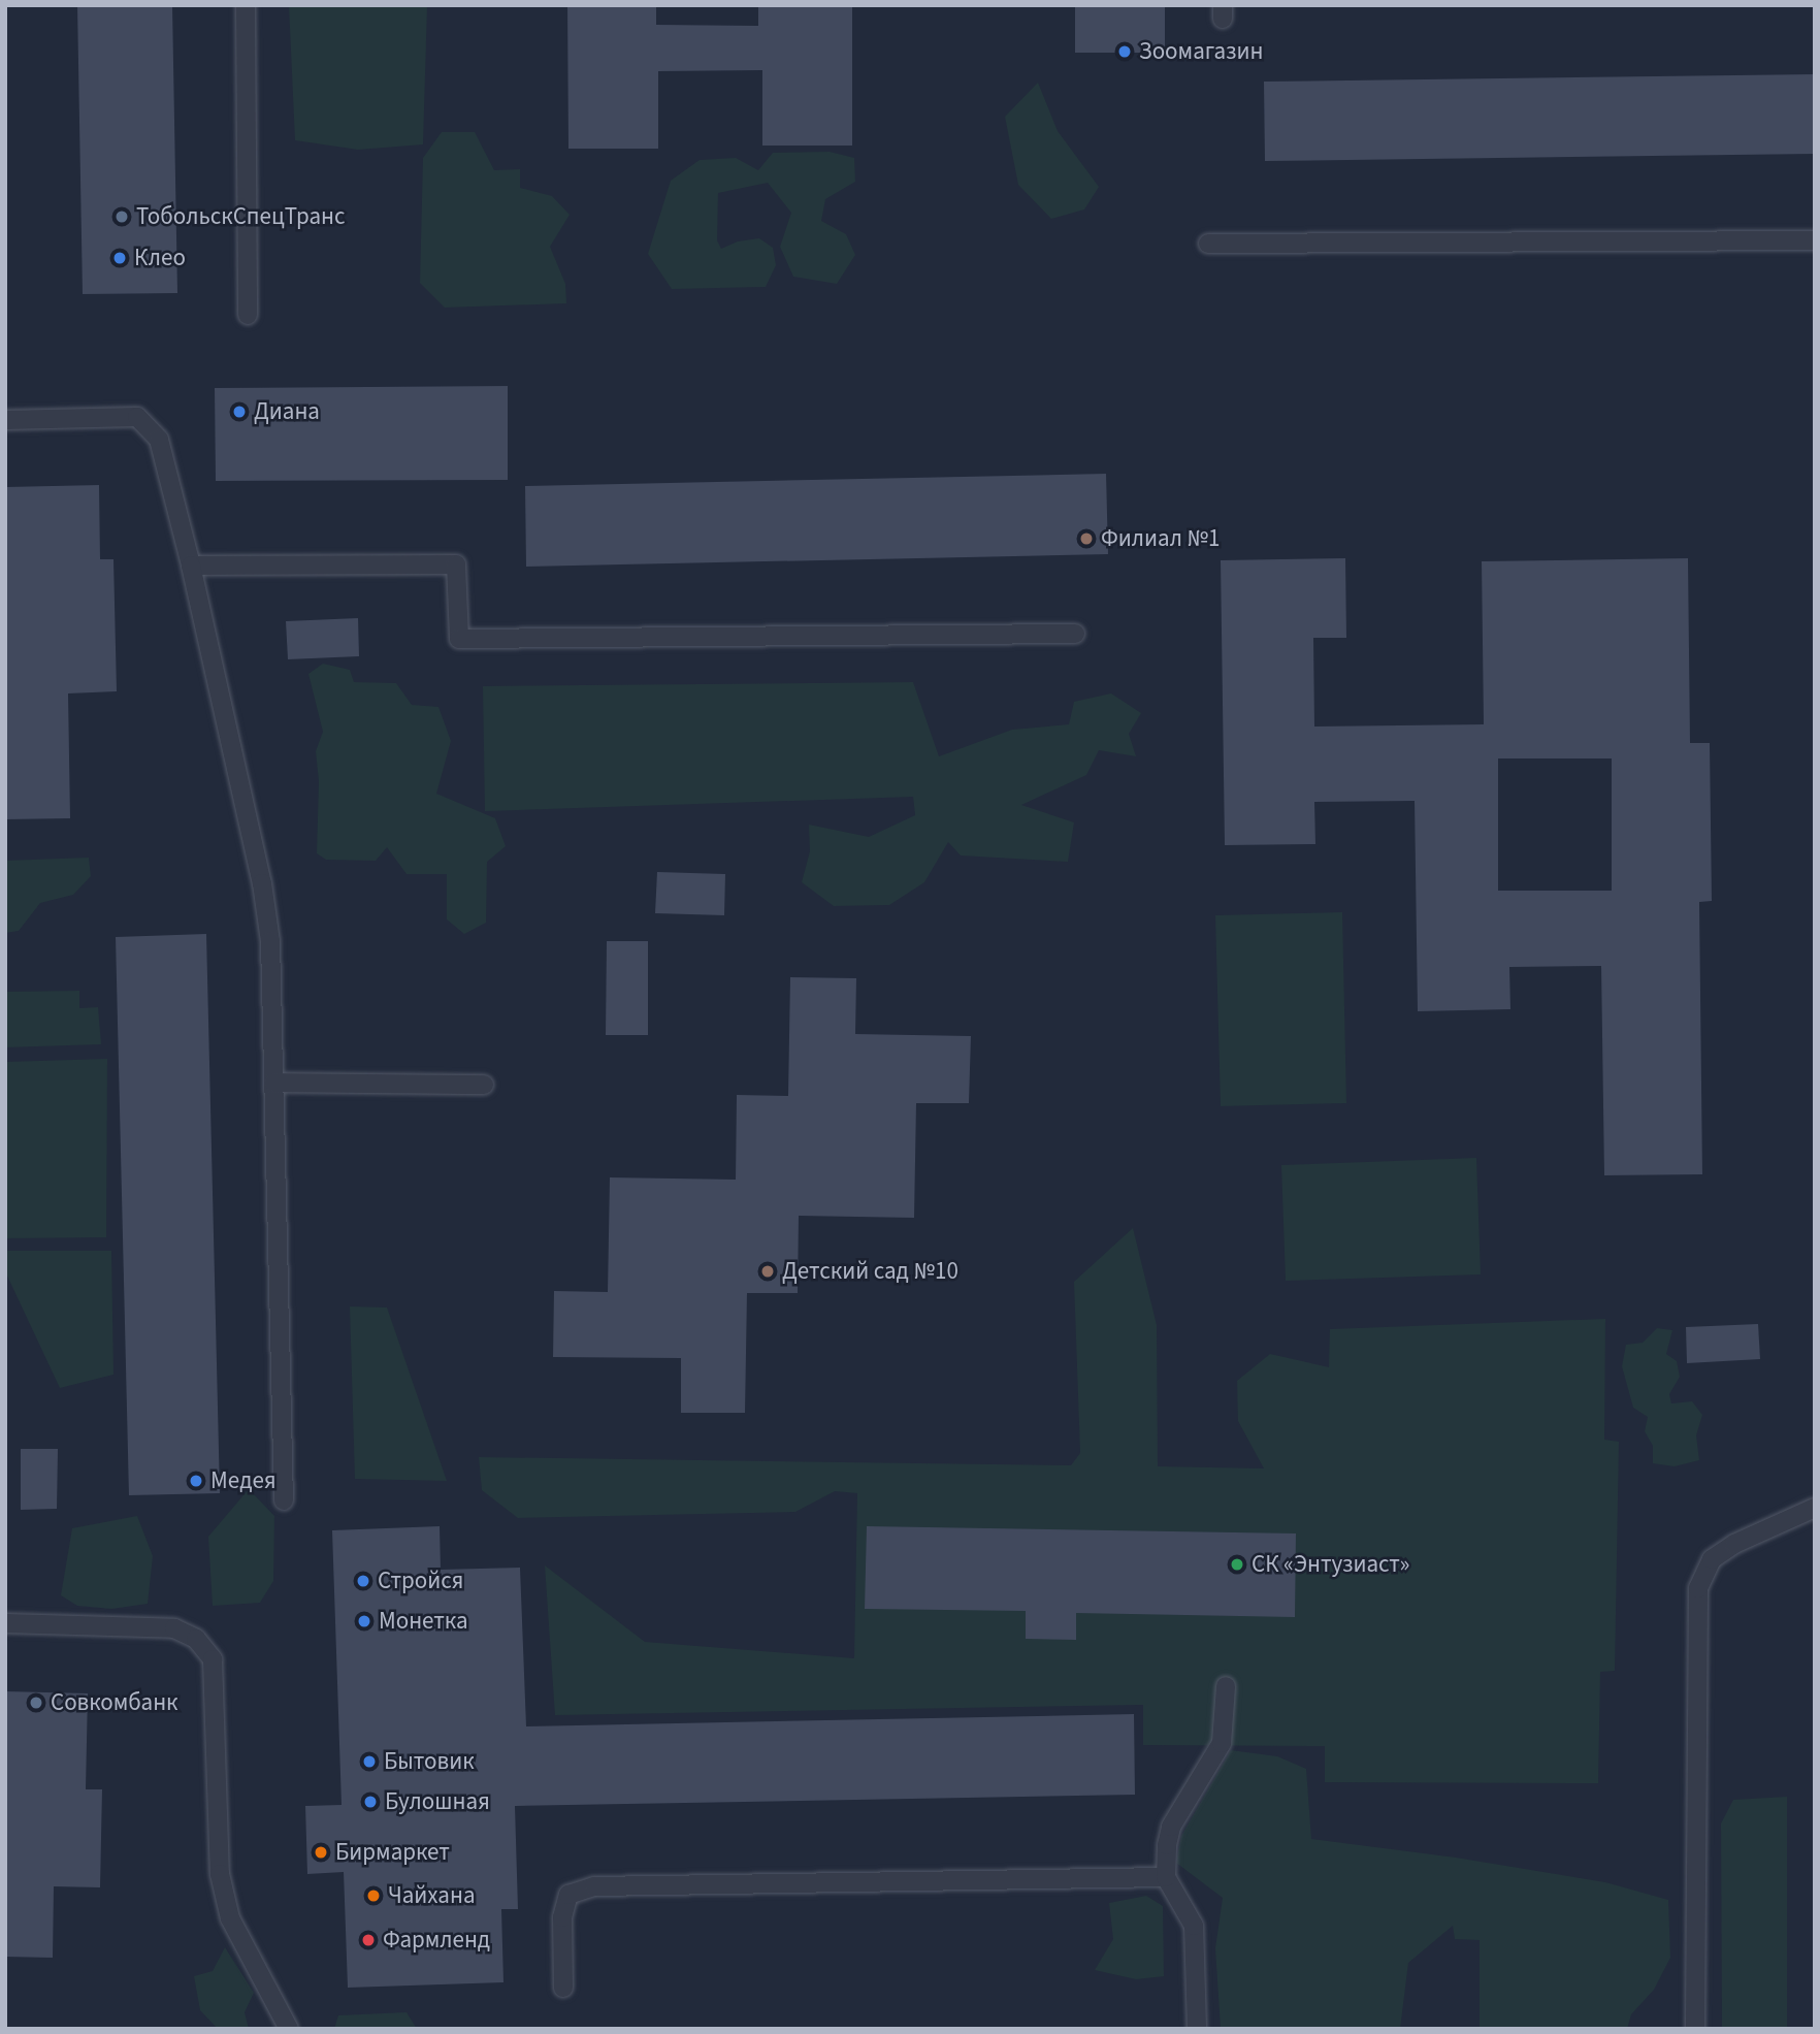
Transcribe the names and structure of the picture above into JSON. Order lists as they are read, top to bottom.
{
  "places": [
    "Зоомагазин",
    "ТобольскСпецТранс",
    "Клео",
    "Диана",
    "Филиал №1",
    "Детский сад №10",
    "Медея",
    "СК «Энтузиаст»",
    "Стройся",
    "Монетка",
    "Совкомбанк",
    "Бытовик",
    "Булошная",
    "Бирмаркет",
    "Чайхана",
    "Фармленд"
  ]
}
